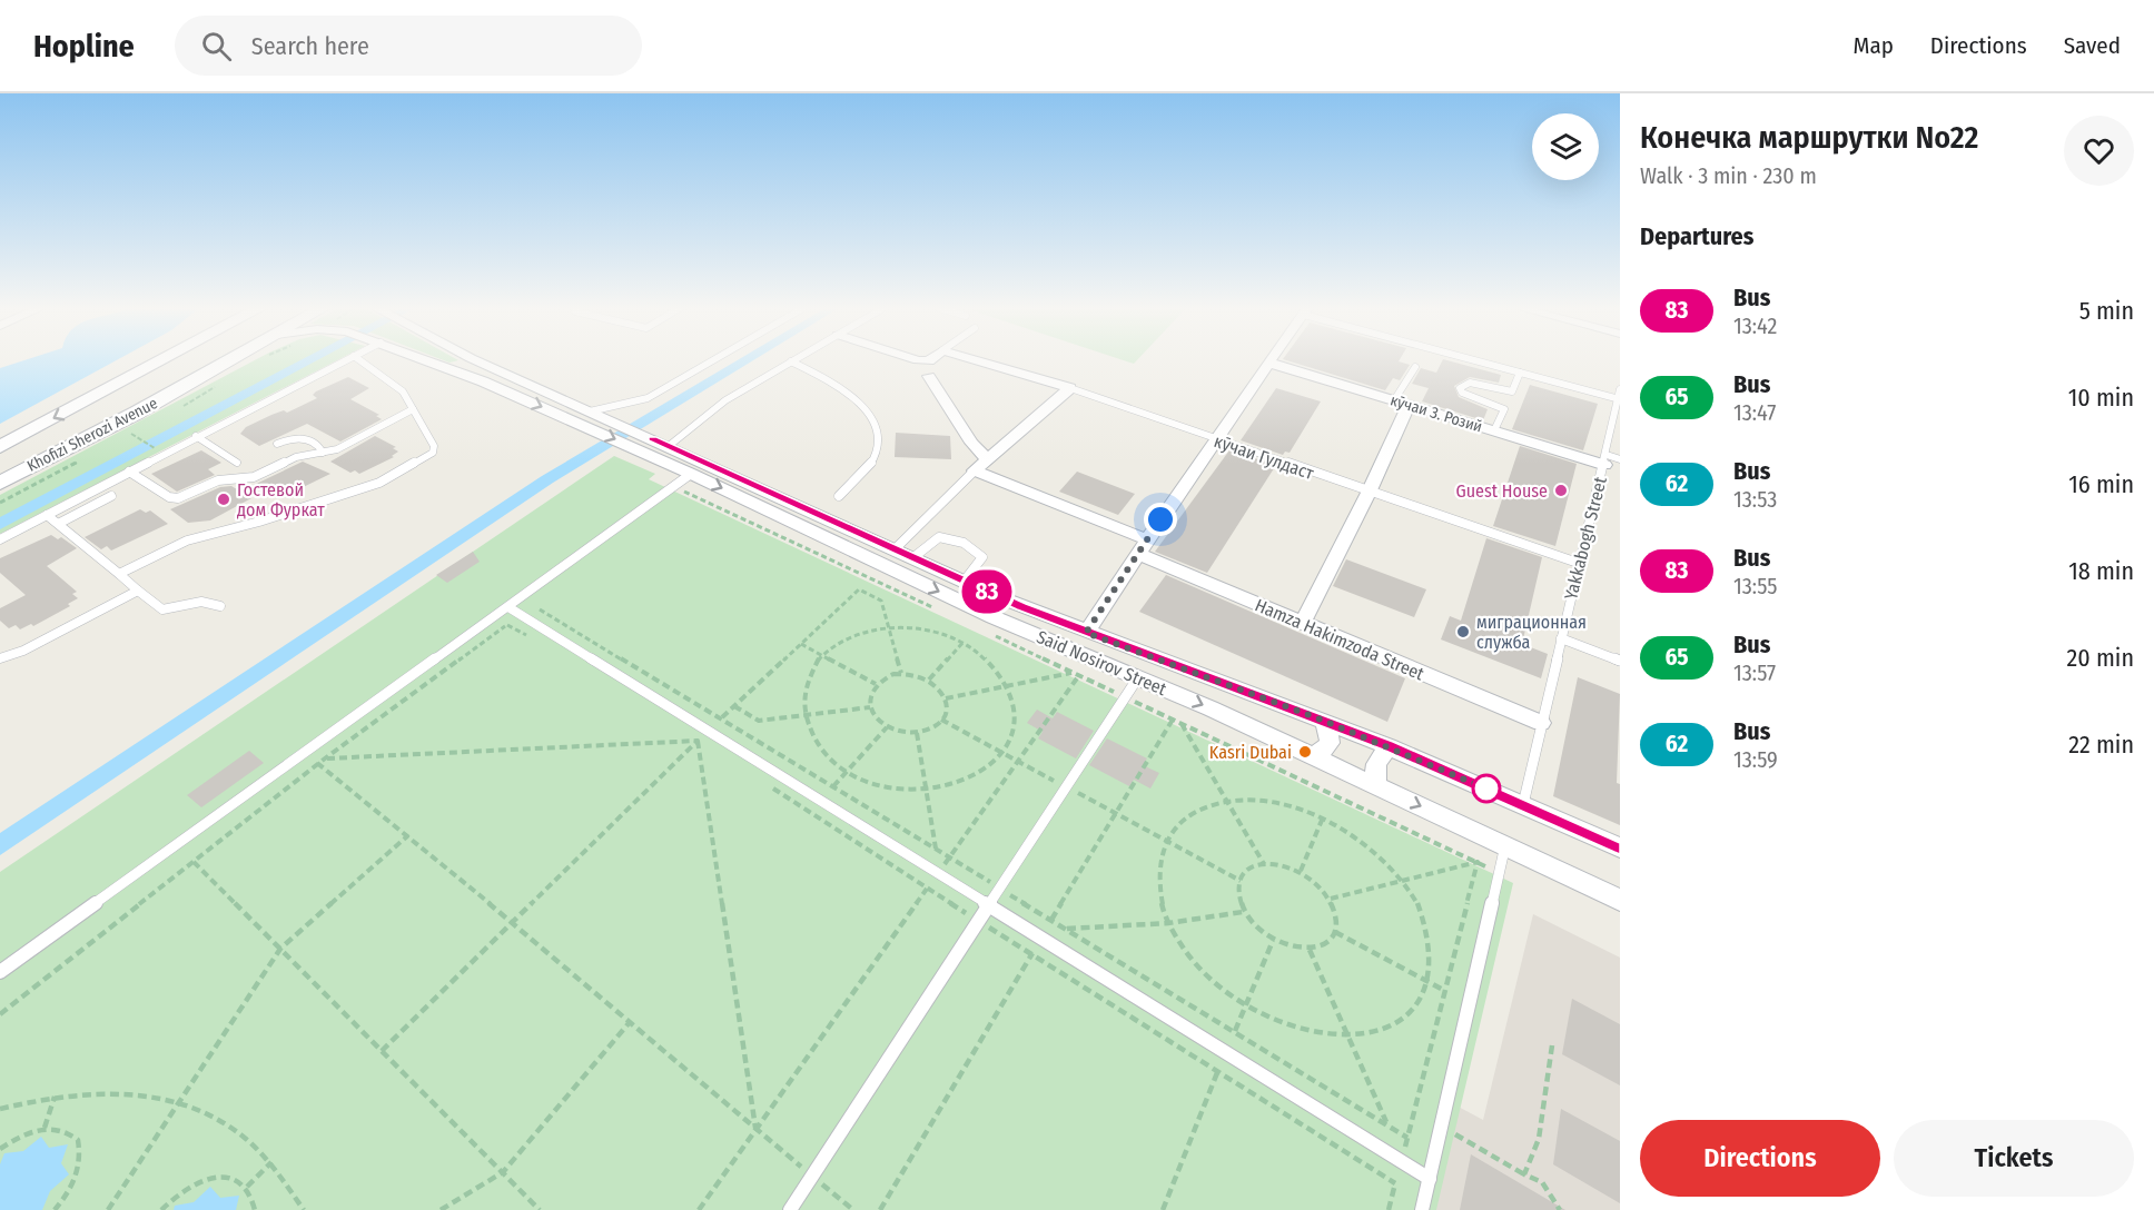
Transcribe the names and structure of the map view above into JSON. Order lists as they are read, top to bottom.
{
  "streets": {
    "main road": ["Khofizi Sherozi Avenue"],
    "street": ["кӯчаи З. Розий", "Hamza Hakimzoda Street", "Said Nosirov Street"],
    "lane": ["кӯчаи Гулдаст", "Yakkabogh Street"]
  },
  "crossings": [
    ["кӯчаи З. Розий", "Yakkabogh Street"],
    ["кӯчаи Гулдаст", "Yakkabogh Street"],
    ["Yakkabogh Street", "Hamza Hakimzoda Street"],
    ["Yakkabogh Street", "Said Nosirov Street"]
  ],
  "places": [
    "Guest House",
    "Гостевой дом Фуркат",
    "миграционная служба",
    "Kasri Dubai"
  ],
  "lines": ["bus line 83"],
  "page": {
    "header": "Hopline",
    "search": "Search here",
    "nav": ["Map", "Directions", "Saved"],
    "on_map": "83",
    "heading": [
      ["Конечка маршрутки No22", "Walk · 3 min · 230 m"],
      "Departures"
    ],
    "list": [
      {
        "mark": "83",
        "name": "Bus",
        "note": "13:42",
        "value": "5 min"
      },
      {
        "mark": "65",
        "name": "Bus",
        "note": "13:47",
        "value": "10 min"
      },
      {
        "mark": "62",
        "name": "Bus",
        "note": "13:53",
        "value": "16 min"
      },
      {
        "mark": "83",
        "name": "Bus",
        "note": "13:55",
        "value": "18 min"
      },
      {
        "mark": "65",
        "name": "Bus",
        "note": "13:57",
        "value": "20 min"
      },
      {
        "mark": "62",
        "name": "Bus",
        "note": "13:59",
        "value": "22 min"
      }
    ],
    "buttons": ["Directions", "Tickets"]
  }
}
